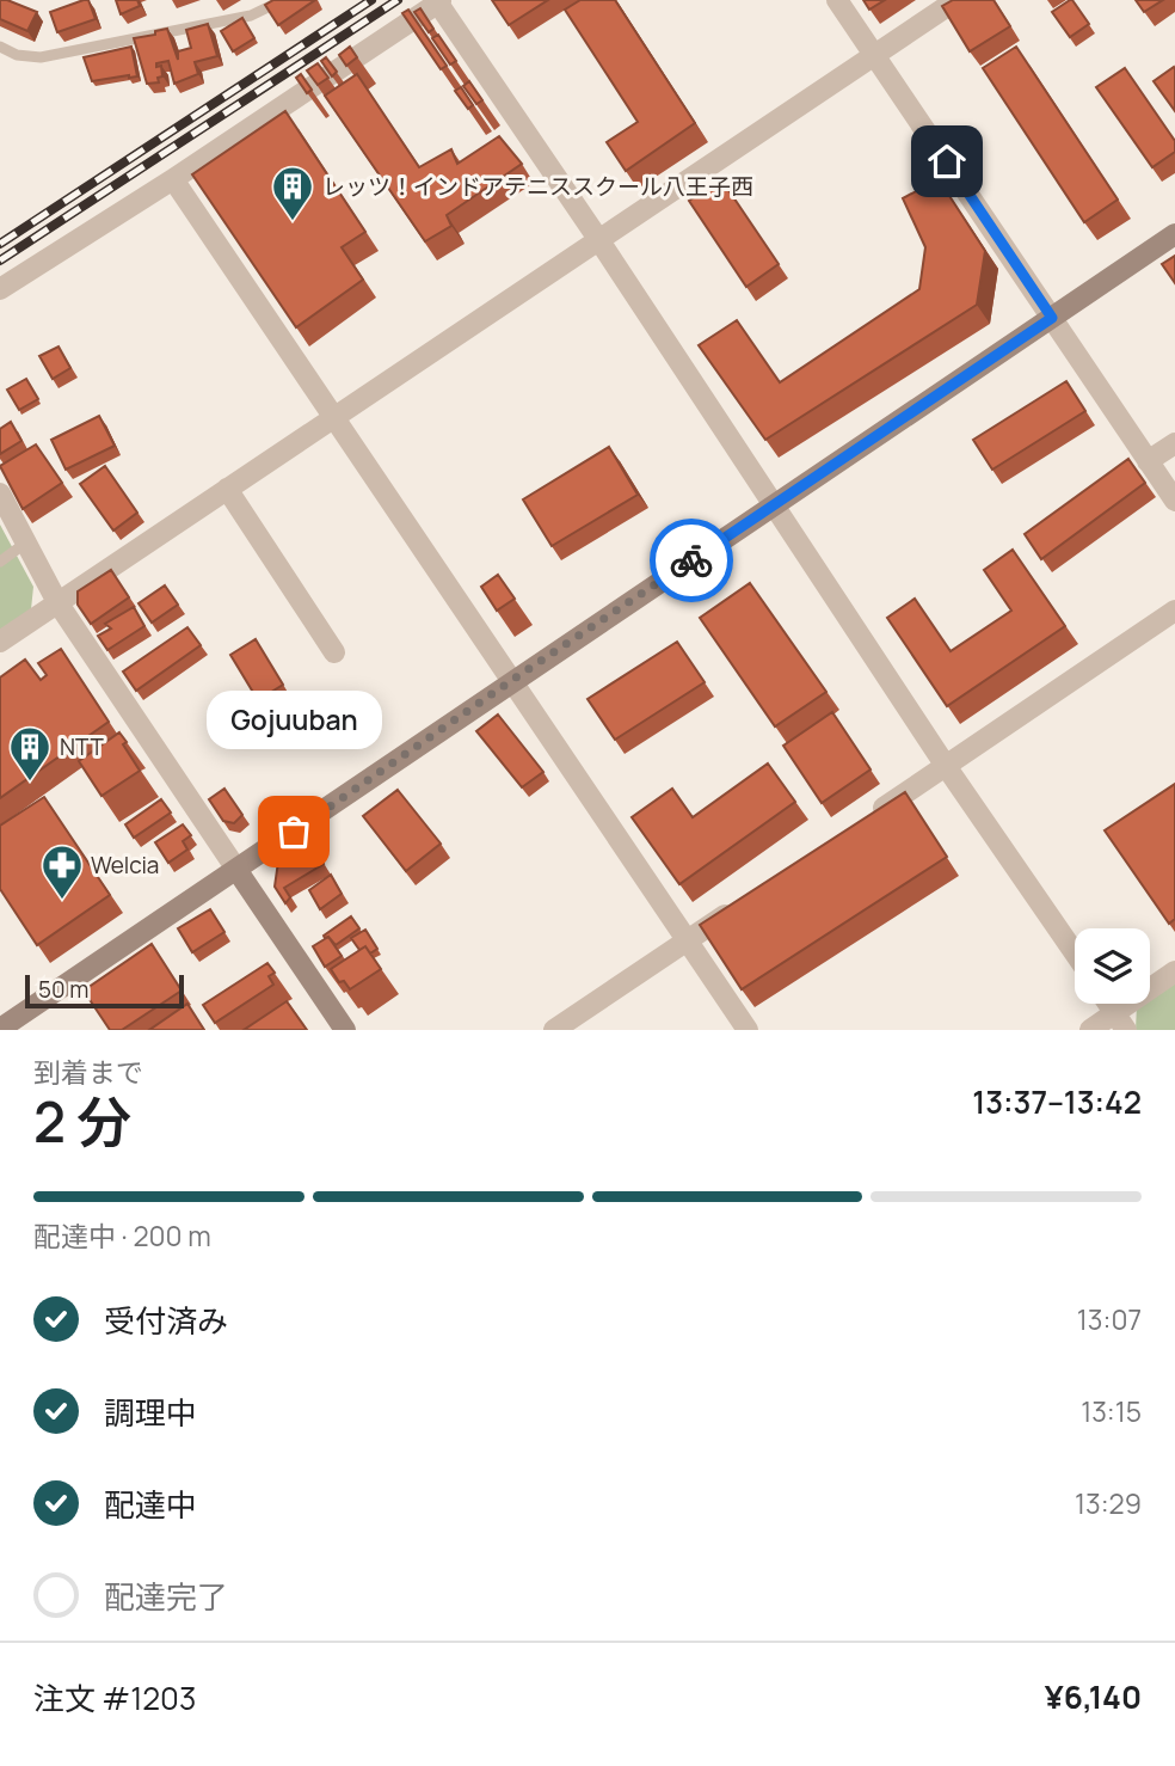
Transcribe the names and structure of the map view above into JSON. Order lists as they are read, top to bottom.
{
  "places": {
    "building": ["レッツ！インドアテニススクール八王子西", "NTT"],
    "other": ["Gojuuban"],
    "pharmacy": ["Welcia"]
  },
  "scale_bar": "50 m",
  "page": {
    "bubble": "Gojuuban",
    "scale": "50 m",
    "heading": ["2 分", "到着まで", "13:37–13:42"],
    "panel": ["注文 #1203", "¥6,140"],
    "bar": "配達中 · 200 m",
    "list": [
      ["受付済み", "13:07"],
      ["調理中", "13:15"],
      ["配達中", "13:29"],
      "配達完了"
    ]
  }
}
